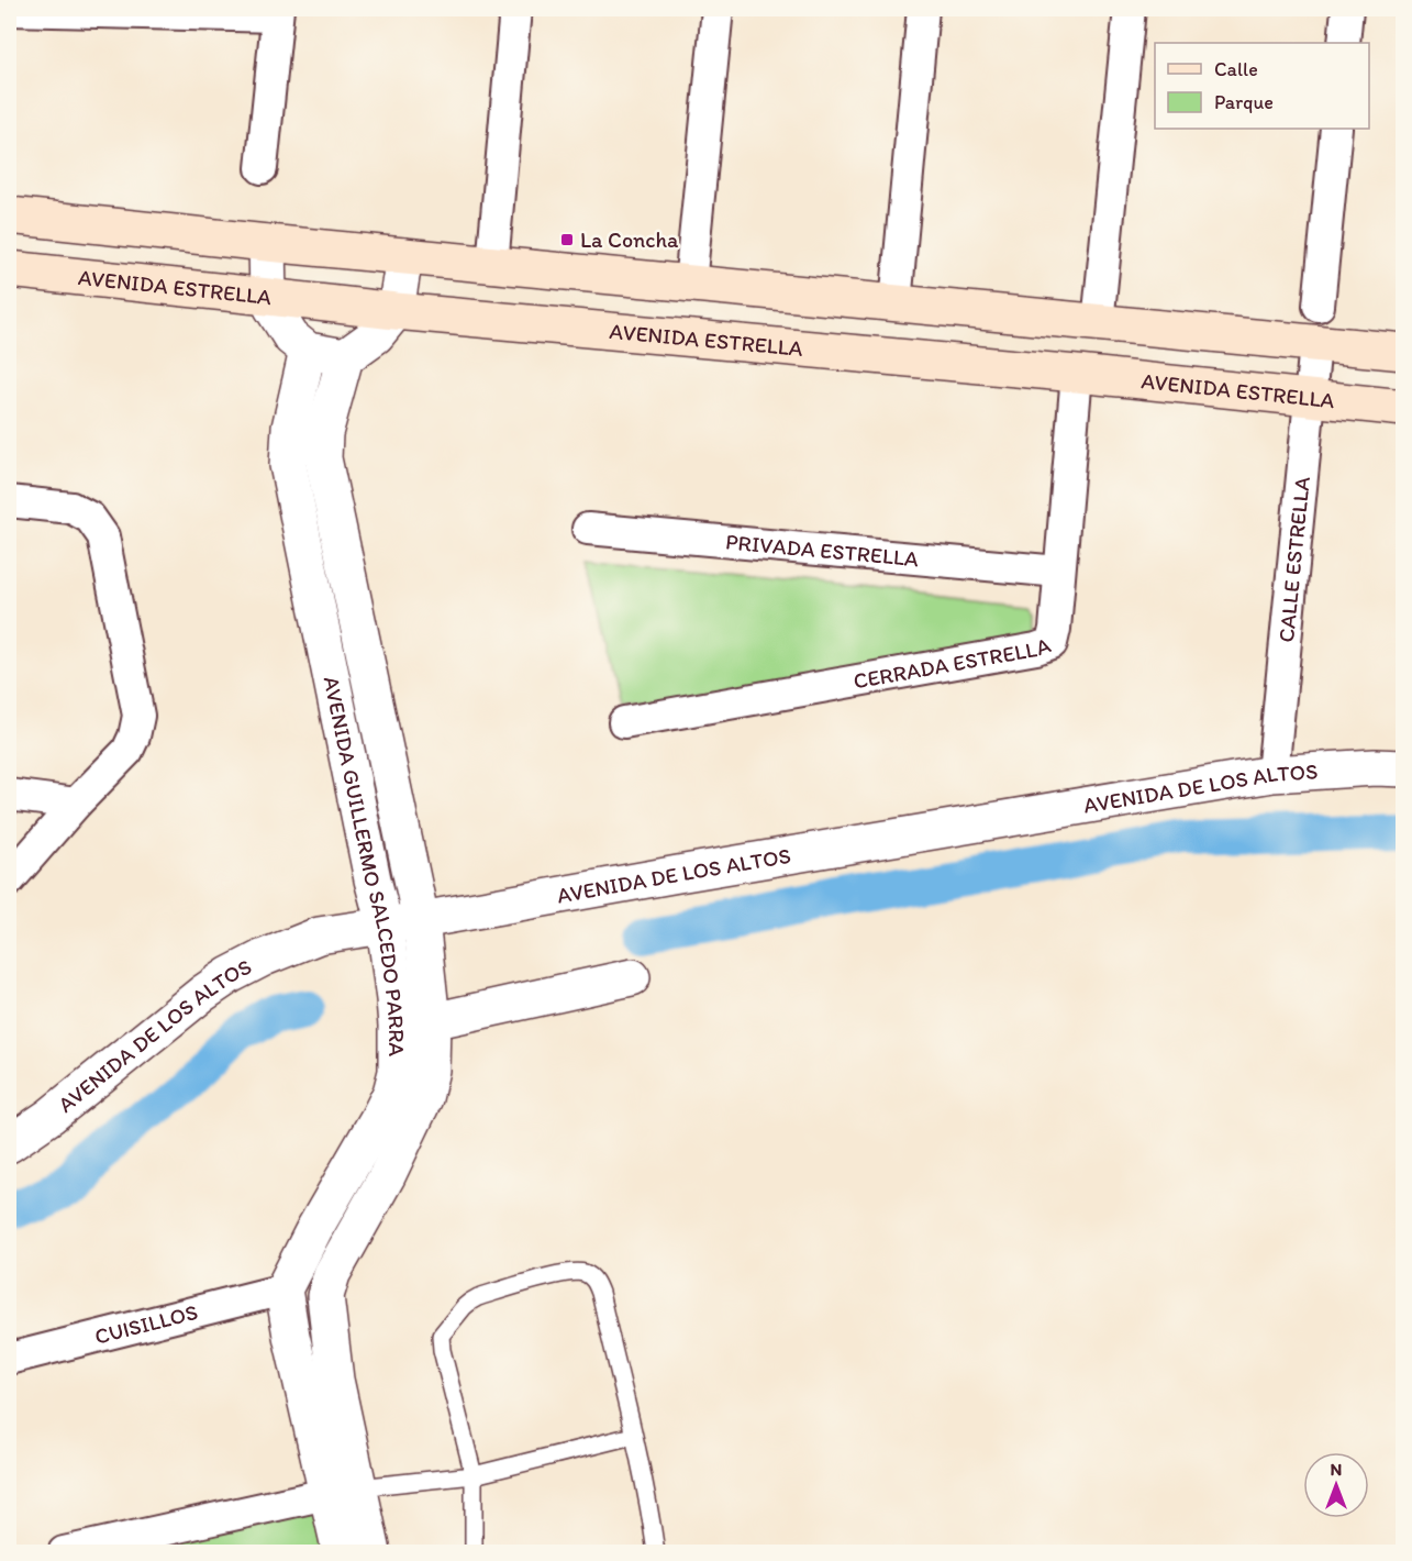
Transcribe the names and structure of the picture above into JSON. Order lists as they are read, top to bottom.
{
  "streets": {
    "main road": ["AVENIDA ESTRELLA"],
    "street": [
      "PRIVADA ESTRELLA",
      "CALLE ESTRELLA",
      "CERRADA ESTRELLA",
      "AVENIDA DE LOS ALTOS",
      "AVENIDA GUILLERMO SALCEDO PARRA",
      "CUISILLOS"
    ]
  },
  "crossings": [
    ["AVENIDA ESTRELLA", "CALLE ESTRELLA"],
    ["AVENIDA ESTRELLA", "CERRADA ESTRELLA"],
    ["PRIVADA ESTRELLA", "CERRADA ESTRELLA"],
    ["CALLE ESTRELLA", "AVENIDA DE LOS ALTOS"],
    ["AVENIDA DE LOS ALTOS", "AVENIDA GUILLERMO SALCEDO PARRA"],
    ["AVENIDA GUILLERMO SALCEDO PARRA", "CUISILLOS"]
  ],
  "places": {
    "transit": ["La Concha"]
  },
  "legend": ["Calle", "Parque"],
  "north": "top"
}
